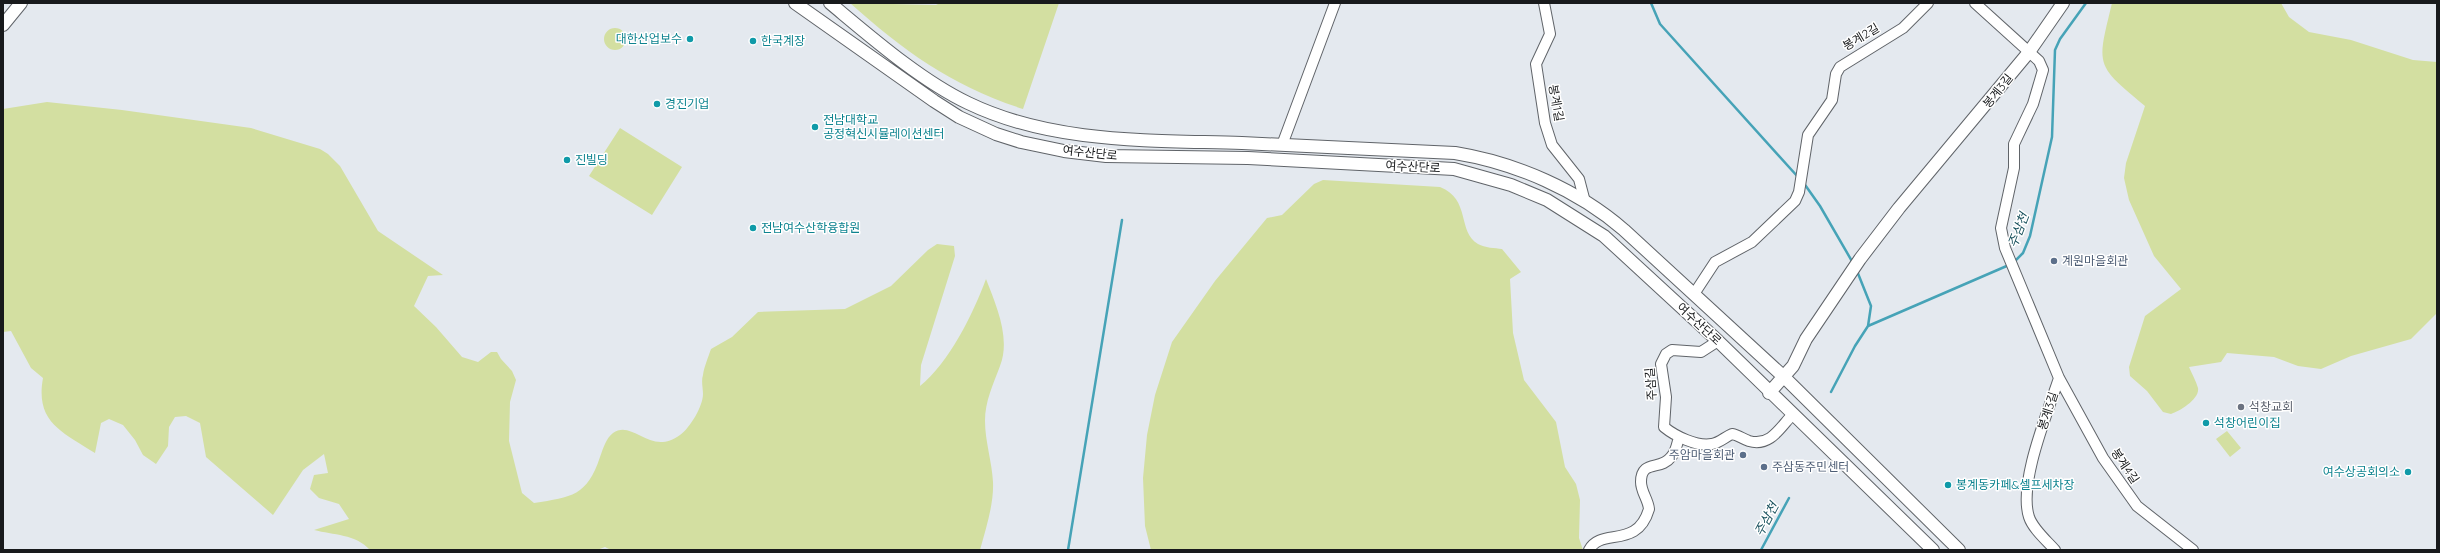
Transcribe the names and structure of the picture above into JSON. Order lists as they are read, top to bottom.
{
  "streets": {
    "street": [
      "봉계2길",
      "봉계3길",
      "봉계1길",
      "여수산단로",
      "주삼길",
      "봉계4길"
    ]
  },
  "crossings": [
    ["봉계2길", "여수산단로"],
    ["봉계3길", "여수산단로"],
    ["봉계3길", "봉계4길"],
    ["봉계1길", "여수산단로"],
    ["여수산단로", "주삼길"]
  ],
  "water": ["주삼천"],
  "places": [
    "대한산업보수",
    "한국계장",
    "경진기업",
    "전남대학교 공정혁신시뮬레이션센터",
    "진빌딩",
    "전남여수산학융합원",
    "계원마을회관",
    "석창교회",
    "석창어린이집",
    "주암마을회관",
    "주삼동주민센터",
    "여수상공회의소",
    "봉계동카페&셀프세차장"
  ]
}
